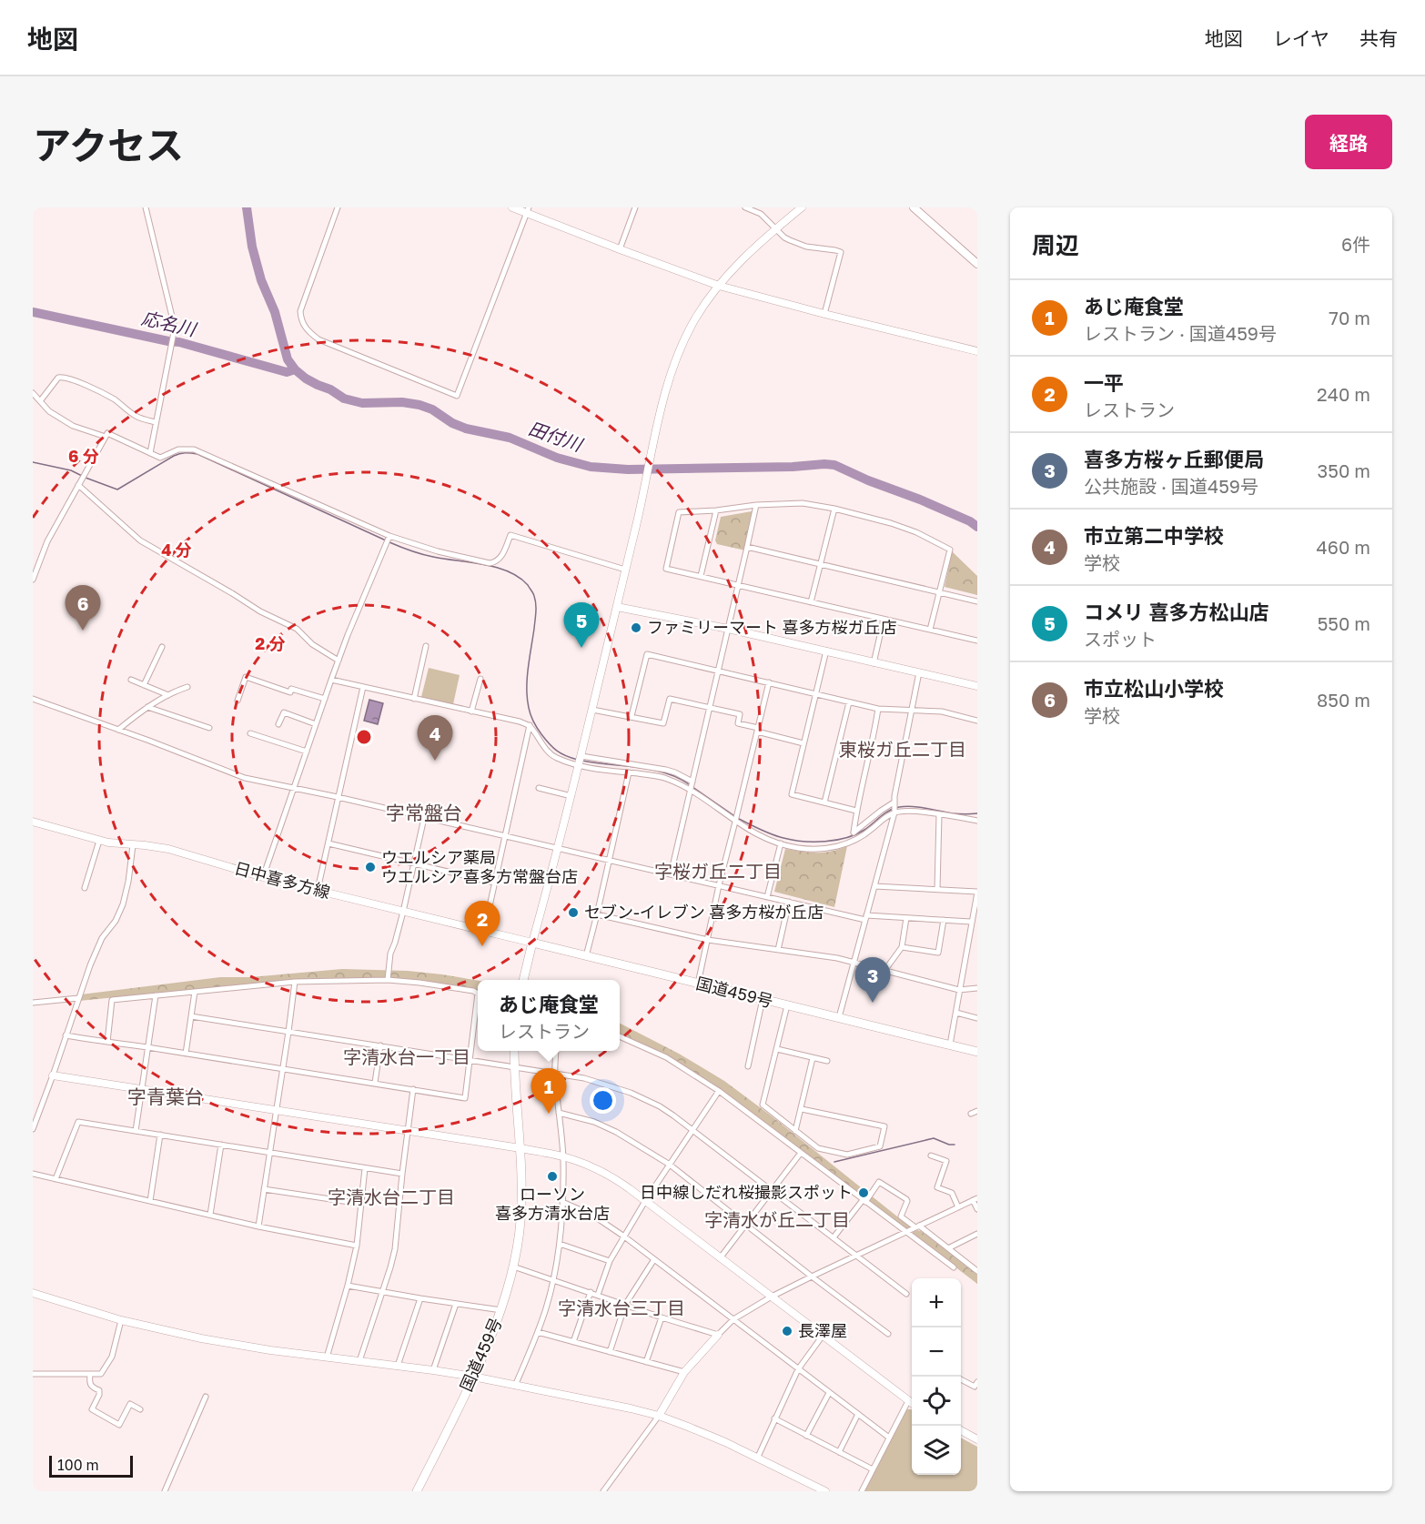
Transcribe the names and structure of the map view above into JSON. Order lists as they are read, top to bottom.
{
  "streets": {
    "highway": ["国道459号"],
    "street": ["日中喜多方線"]
  },
  "crossings": [
    ["日中喜多方線", "国道459号"]
  ],
  "districts": [
    "東桜ガ丘二丁目",
    "字常盤台",
    "字桜ガ丘二丁目",
    "字清水台一丁目",
    "字青葉台",
    "字清水台二丁目",
    "字清水が丘二丁目",
    "字清水台三丁目"
  ],
  "water": ["応名川", "田付川"],
  "places": [
    "ファミリーマート 喜多方桜ガ丘店",
    "ウエルシア薬局 ウエルシア喜多方常盤台店",
    "セブン-イレブン 喜多方桜が丘店",
    "ローソン 喜多方清水台店",
    "日中線しだれ桜撮影スポット",
    "長澤屋"
  ],
  "scale_bar": "100 m",
  "page": {
    "header": "地図",
    "nav": ["地図", "レイヤ", "共有"],
    "title": "アクセス",
    "buttons": "経路",
    "heading": ["周辺", "6件"],
    "list": [
      {
        "mark": "1",
        "name": "あじ庵食堂",
        "note": "レストラン · 国道459号",
        "value": "70 m"
      },
      {
        "mark": "2",
        "name": "一平",
        "note": "レストラン",
        "value": "240 m"
      },
      {
        "mark": "3",
        "name": "喜多方桜ヶ丘郵便局",
        "note": "公共施設 · 国道459号",
        "value": "350 m"
      },
      {
        "mark": "4",
        "name": "市立第二中学校",
        "note": "学校",
        "value": "460 m"
      },
      {
        "mark": "5",
        "name": "コメリ 喜多方松山店",
        "note": "スポット",
        "value": "550 m"
      },
      {
        "mark": "6",
        "name": "市立松山小学校",
        "note": "学校",
        "value": "850 m"
      }
    ],
    "pins": [
      "6",
      "5",
      "4",
      "2",
      "3",
      "1"
    ],
    "popup": ["あじ庵食堂", "レストラン"],
    "map_buttons": ["+", "−"],
    "scale": "100 m"
  },
  "rings": ["6 分", "4 分", "2 分"]
}
